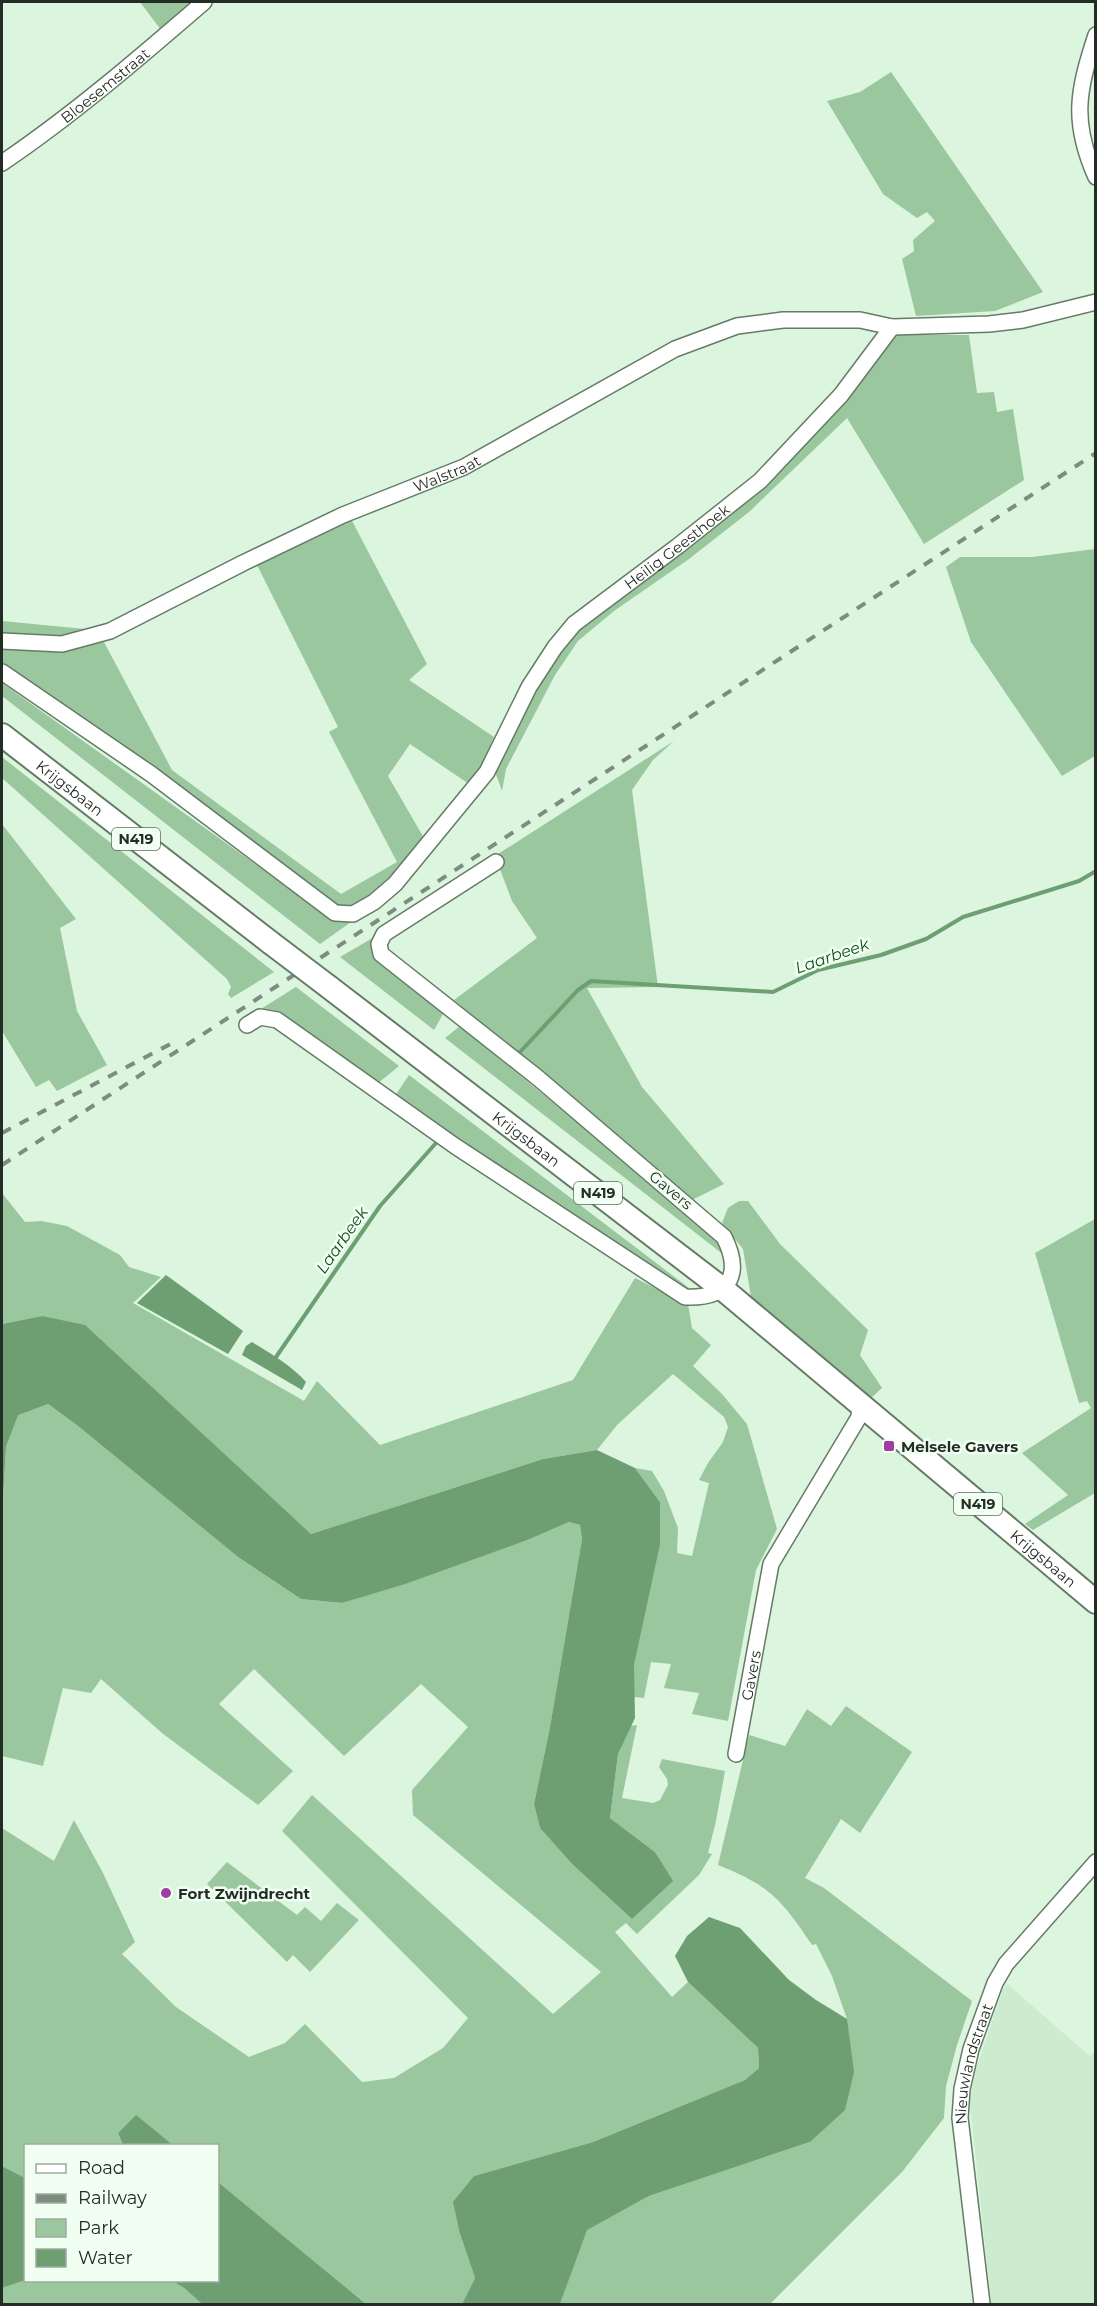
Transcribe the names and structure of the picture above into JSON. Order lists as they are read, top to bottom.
{
  "streets": {
    "main road": ["Krijgsbaan", "N419"],
    "street": [
      "Bloesemstraat",
      "Walstraat",
      "Heilig Geesthoek",
      "Gavers",
      "Nieuwlandstraat"
    ]
  },
  "crossings": [
    ["Walstraat", "Heilig Geesthoek"],
    ["Krijgsbaan", "Gavers"]
  ],
  "water": ["Laarbeek"],
  "places": {
    "transit": ["Melsele Gavers"],
    "other": ["Fort Zwijndrecht"]
  },
  "legend": [
    "Road",
    "Railway",
    "Park",
    "Water"
  ]
}
